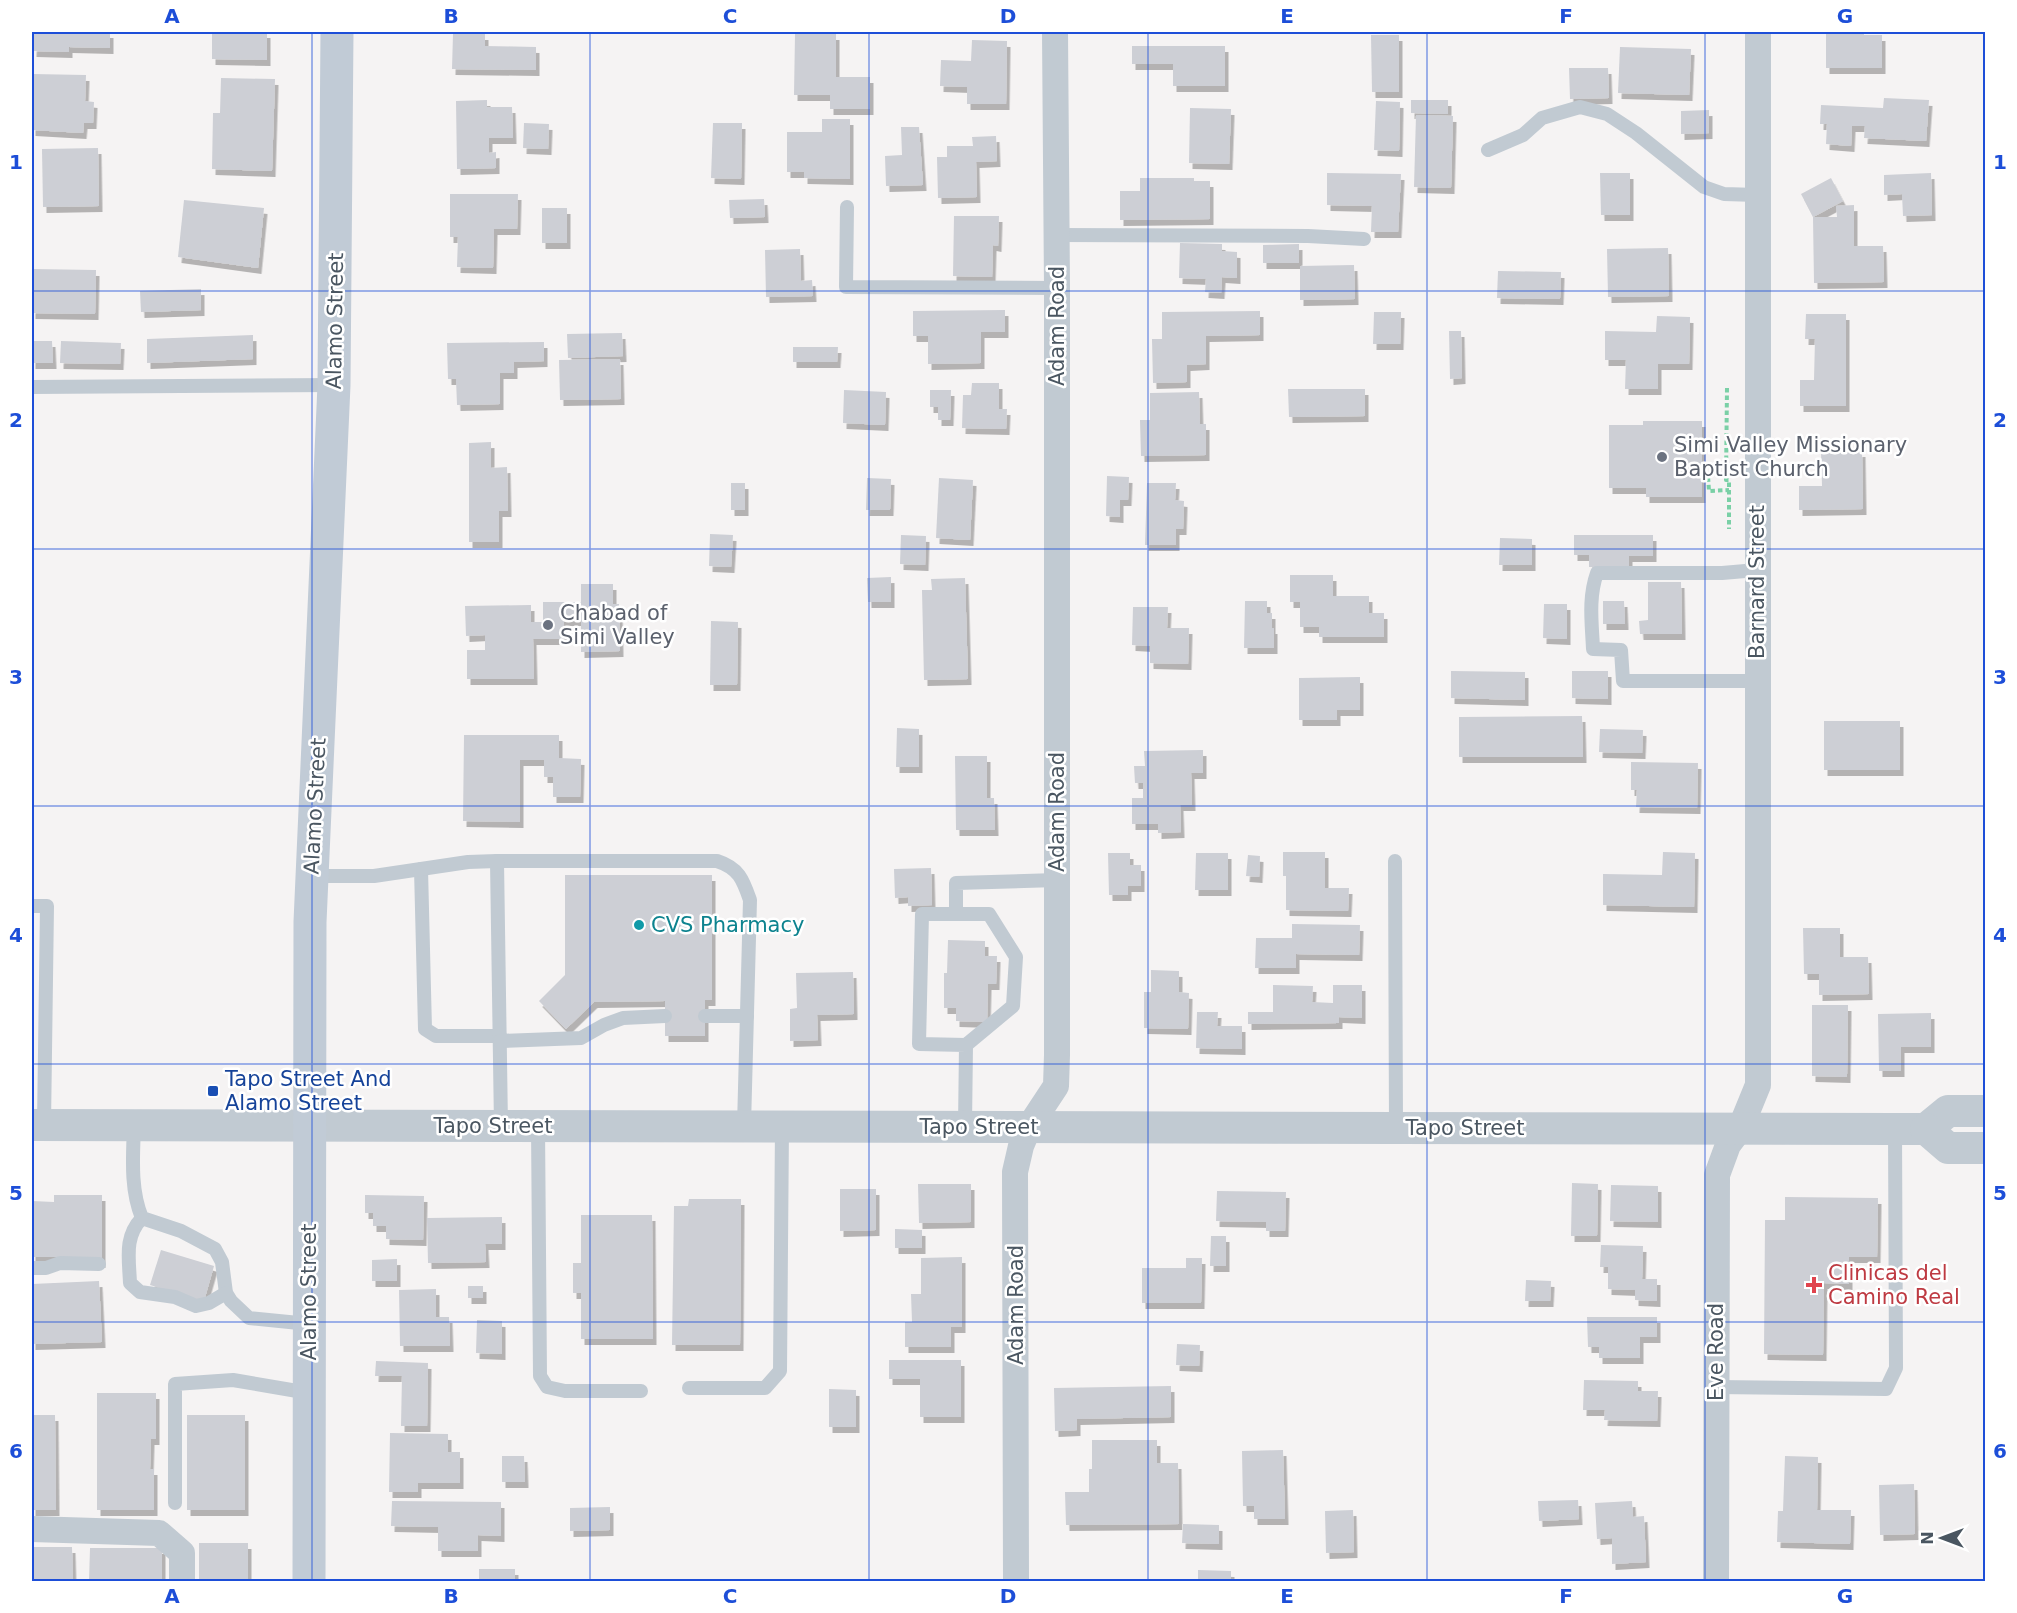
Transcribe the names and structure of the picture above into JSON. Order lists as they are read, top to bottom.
{
  "streets": {
    "main road": ["Alamo Street"],
    "street": [
      "Adam Road",
      "Barnard Street",
      "Tapo Street",
      "Eve Road"
    ]
  },
  "crossings": [
    ["Alamo Street", "Tapo Street"],
    ["Adam Road", "Tapo Street"],
    ["Barnard Street", "Tapo Street"],
    ["Barnard Street", "Eve Road"],
    ["Tapo Street", "Eve Road"]
  ],
  "places": {
    "other": ["Simi Valley Missionary Baptist Church", "Chabad of Simi Valley", "CVS Pharmacy"],
    "transit": ["Tapo Street And Alamo Street"],
    "health": ["Clinicas del Camino Real"]
  },
  "north": "left",
  "grid": {
    "columns": [
      "A",
      "B",
      "C",
      "D",
      "E",
      "F",
      "G"
    ],
    "rows": [
      "1",
      "2",
      "3",
      "4",
      "5",
      "6"
    ]
  }
}
